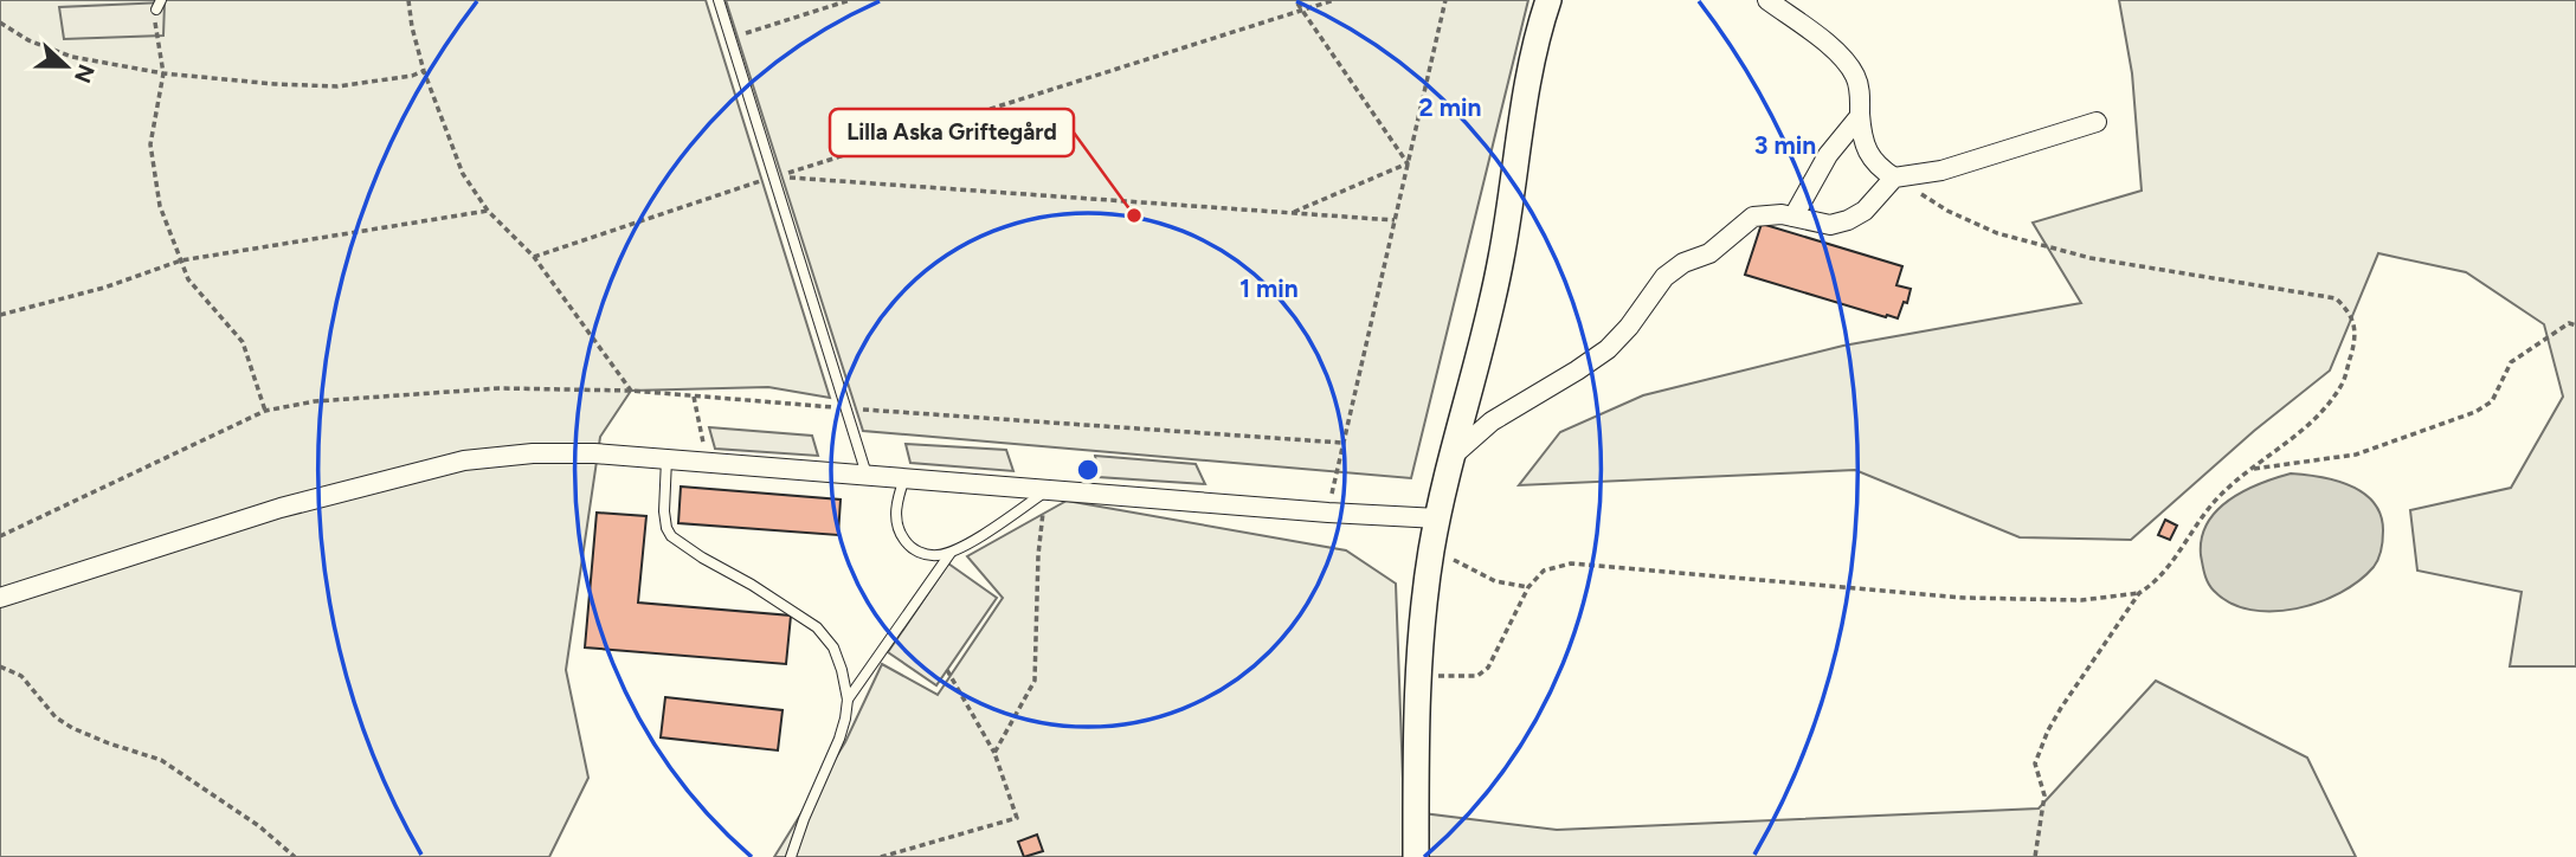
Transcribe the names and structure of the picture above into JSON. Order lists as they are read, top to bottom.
{
  "places": ["Lilla Aska Griftegård"],
  "north": "right",
  "rings": ["2 min", "3 min", "1 min"]
}
